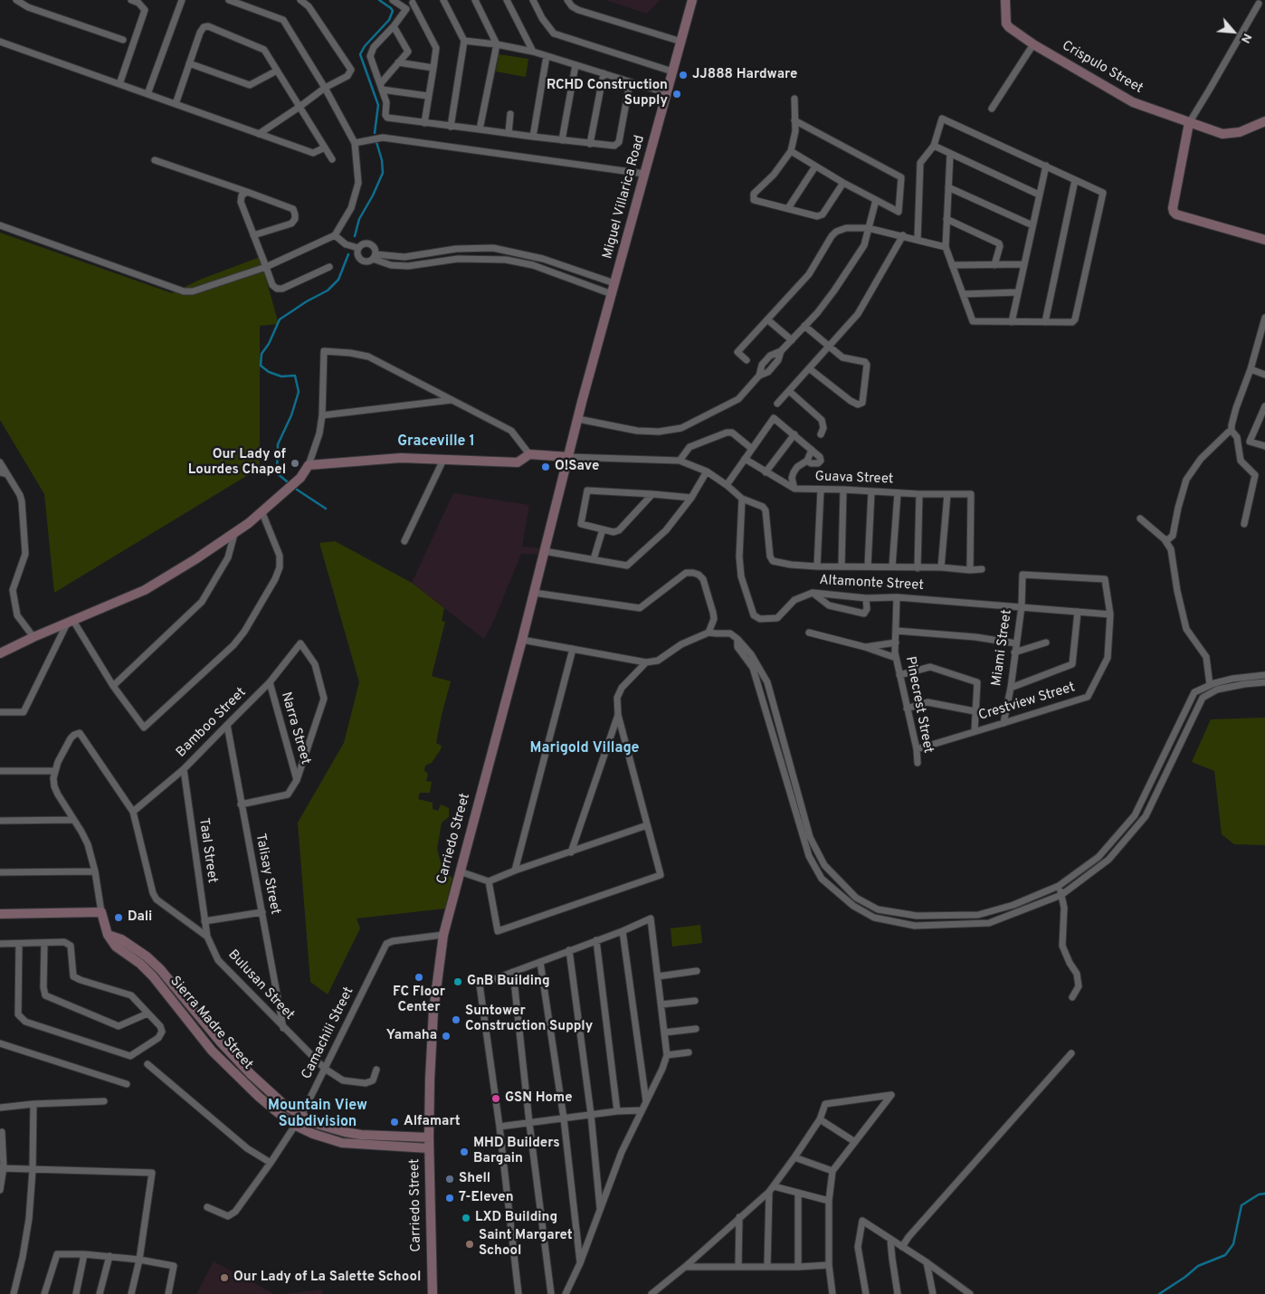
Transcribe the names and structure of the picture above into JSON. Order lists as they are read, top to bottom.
{
  "streets": {
    "main road": [
      "Crispulo Street",
      "Miguel Villarica Road",
      "Carriedo Street",
      "Sierra Madre Street"
    ],
    "street": [
      "Guava Street",
      "Altamonte Street",
      "Miami Street",
      "Crestview Street",
      "Pinecrest Street",
      "Bamboo Street",
      "Narra Street",
      "Taal Street",
      "Talisay Street",
      "Bulusan Street",
      "Camachili Street"
    ]
  },
  "crossings": [
    ["Miguel Villarica Road", "Carriedo Street"],
    ["Altamonte Street", "Miami Street"],
    ["Altamonte Street", "Crestview Street"],
    ["Altamonte Street", "Pinecrest Street"],
    ["Miami Street", "Crestview Street"],
    ["Crestview Street", "Pinecrest Street"],
    ["Bamboo Street", "Narra Street"],
    ["Bamboo Street", "Taal Street"],
    ["Bamboo Street", "Talisay Street"],
    ["Bamboo Street", "Bulusan Street"],
    ["Carriedo Street", "Sierra Madre Street"],
    ["Carriedo Street", "Camachili Street"],
    ["Taal Street", "Bulusan Street"],
    ["Talisay Street", "Bulusan Street"],
    ["Bulusan Street", "Sierra Madre Street"],
    ["Bulusan Street", "Camachili Street"],
    ["Sierra Madre Street", "Camachili Street"]
  ],
  "districts": ["Graceville 1", "Marigold Village", "Mountain View Subdivision"],
  "places": [
    "JJ888 Hardware",
    "RCHD Construction Supply",
    "Our Lady of Lourdes Chapel",
    "O!Save",
    "Dali",
    "FC Floor Center",
    "GnB Building",
    "Suntower Construction Supply",
    "Yamaha",
    "GSN Home",
    "Alfamart",
    "MHD Builders Bargain",
    "Shell",
    "7-Eleven",
    "LXD Building",
    "Saint Margaret School",
    "Our Lady of La Salette School"
  ],
  "north": "bottom right"
}
